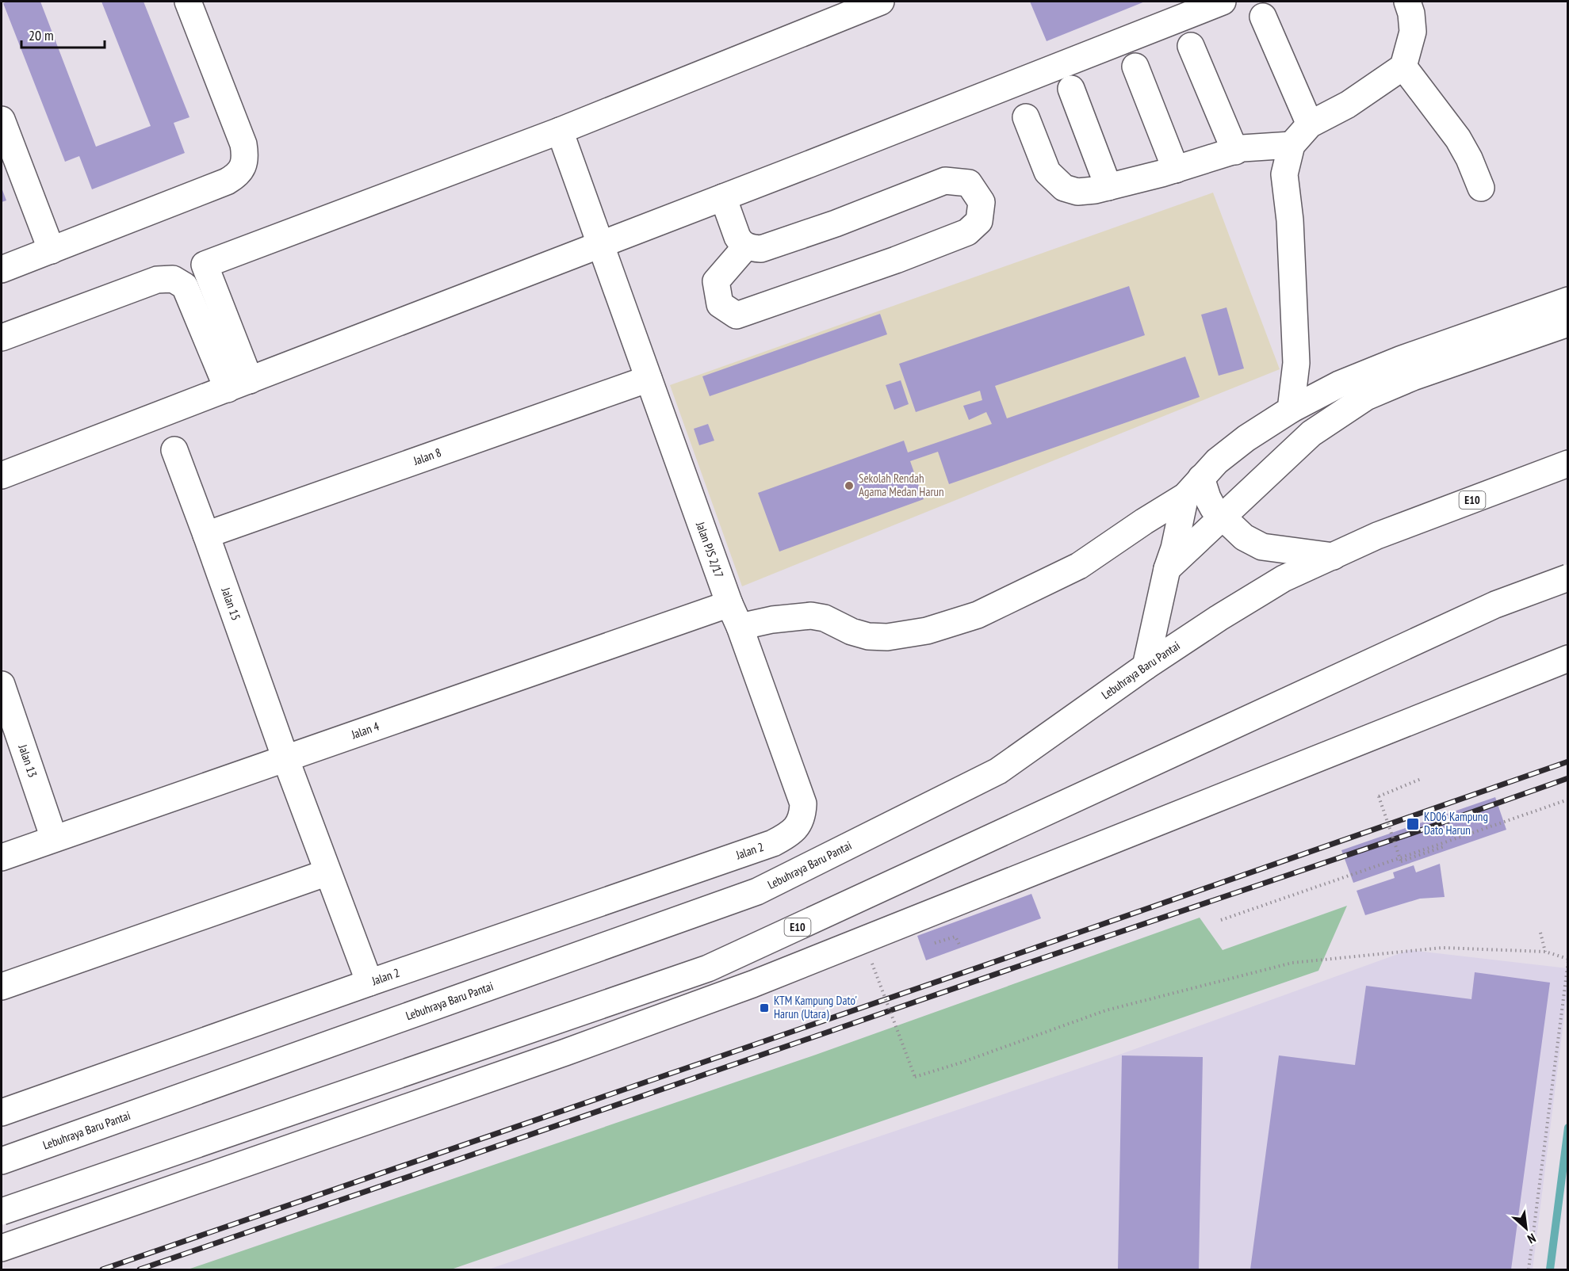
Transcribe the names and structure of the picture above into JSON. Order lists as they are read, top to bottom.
{
  "streets": {
    "main road": [
      "Jalan 8",
      "E10",
      "Jalan PJS 2/17",
      "Jalan 15",
      "Lebuhraya Baru Pantai",
      "Jalan 4",
      "Jalan 13",
      "Jalan 2"
    ]
  },
  "crossings": [
    ["Jalan 8", "Jalan PJS 2/17"],
    ["Jalan 8", "Jalan 15"],
    ["Jalan PJS 2/17", "Jalan 4"],
    ["Jalan PJS 2/17", "Jalan 2"],
    ["Jalan 15", "Jalan 4"],
    ["Jalan 15", "Jalan 2"],
    ["Jalan 4", "Jalan 13"]
  ],
  "places": {
    "other": ["Sekolah Rendah Agama Medan Harun"],
    "transit": ["KD06 Kampung Dato Harun", "KTM Kampung Dato' Harun (Utara)"]
  },
  "scale_bar": "20 m",
  "north": "bottom right"
}
